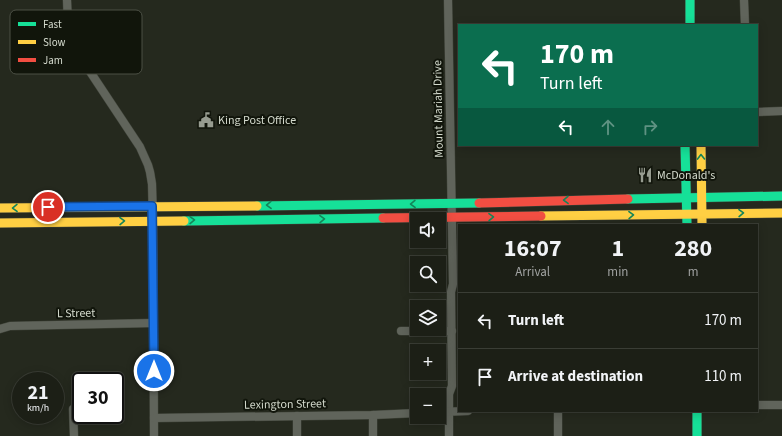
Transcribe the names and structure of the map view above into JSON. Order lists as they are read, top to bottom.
{
  "streets": {
    "street": ["Mount Mariah Drive", "L Street", "Lexington Street"]
  },
  "places": {
    "public building": ["King Post Office"],
    "restaurant": ["McDonald's"]
  },
  "legend": ["Fast", "Slow", "Jam"],
  "page": {
    "turn": ["170 m", "Turn left"],
    "map_buttons": ["+", "−"],
    "eta": [
      "16:07",
      "Arrival",
      "1",
      "min",
      "280",
      "m"
    ],
    "list": [
      {
        "name": "Turn left",
        "value": "170 m"
      },
      {
        "name": "Arrive at destination",
        "value": "110 m"
      }
    ],
    "speed": "21 km/h",
    "limit": "30"
  }
}
